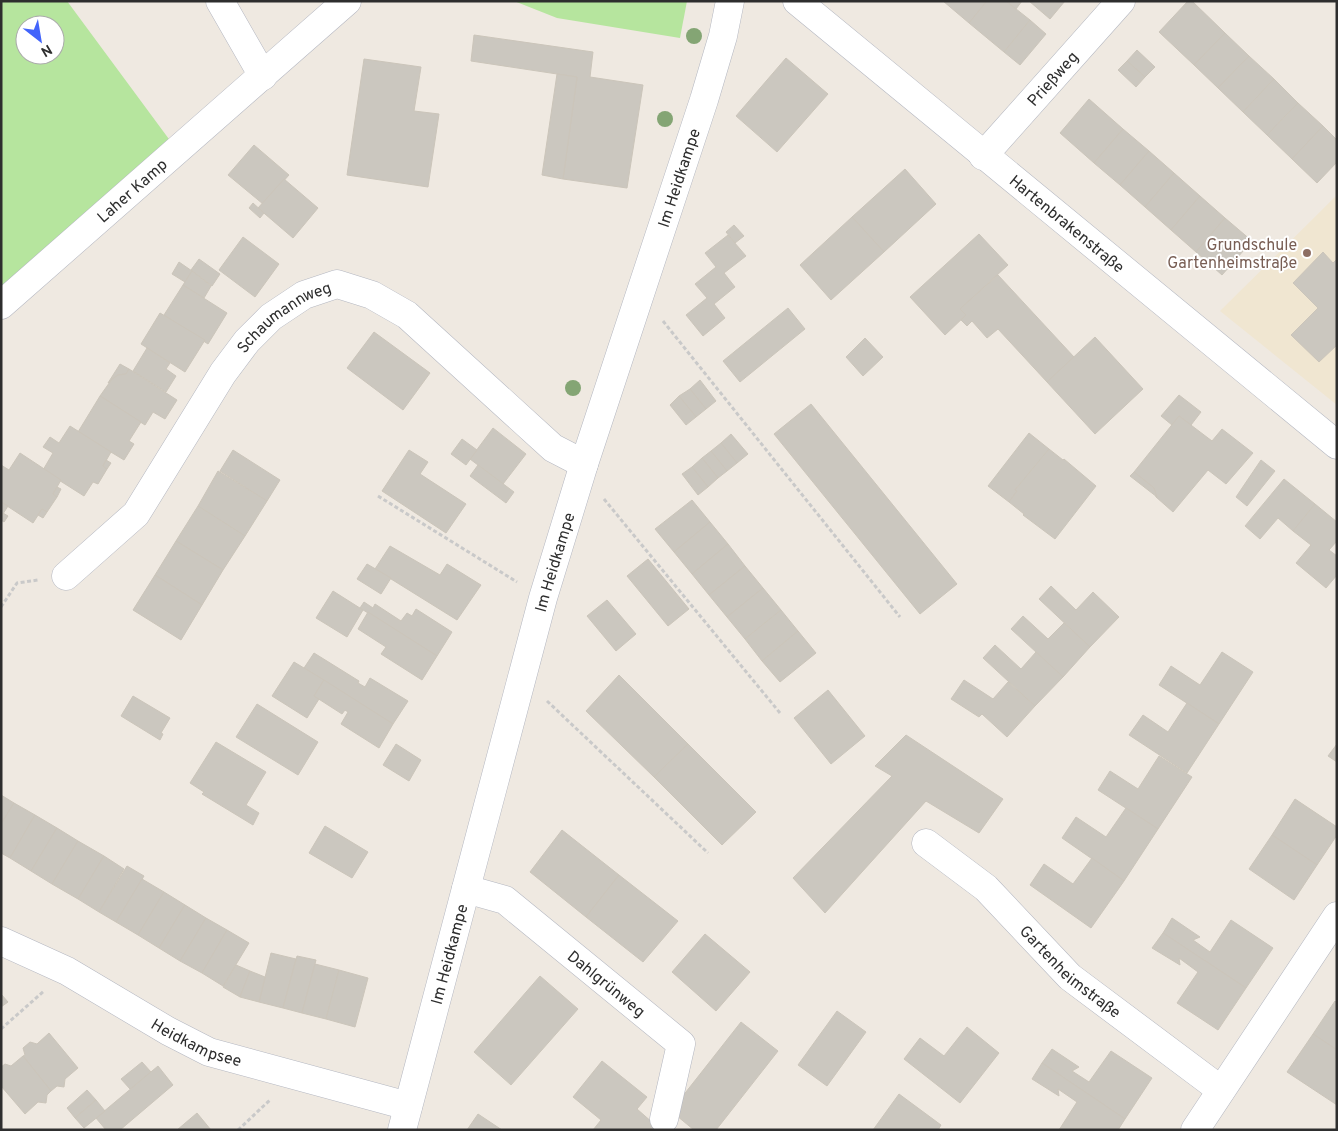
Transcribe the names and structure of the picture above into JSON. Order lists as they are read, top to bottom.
{
  "streets": {
    "street": [
      "Prießweg",
      "Im Heidkampe",
      "Laher Kamp",
      "Hartenbrakenstraße",
      "Schaumannweg",
      "Gartenheimstraße",
      "Dahlgrünweg",
      "Heidkampsee"
    ]
  },
  "crossings": [
    ["Prießweg", "Hartenbrakenstraße"],
    ["Im Heidkampe", "Schaumannweg"],
    ["Im Heidkampe", "Dahlgrünweg"],
    ["Im Heidkampe", "Heidkampsee"]
  ],
  "places": ["Grundschule Gartenheimstraße"],
  "north": "bottom right"
}
